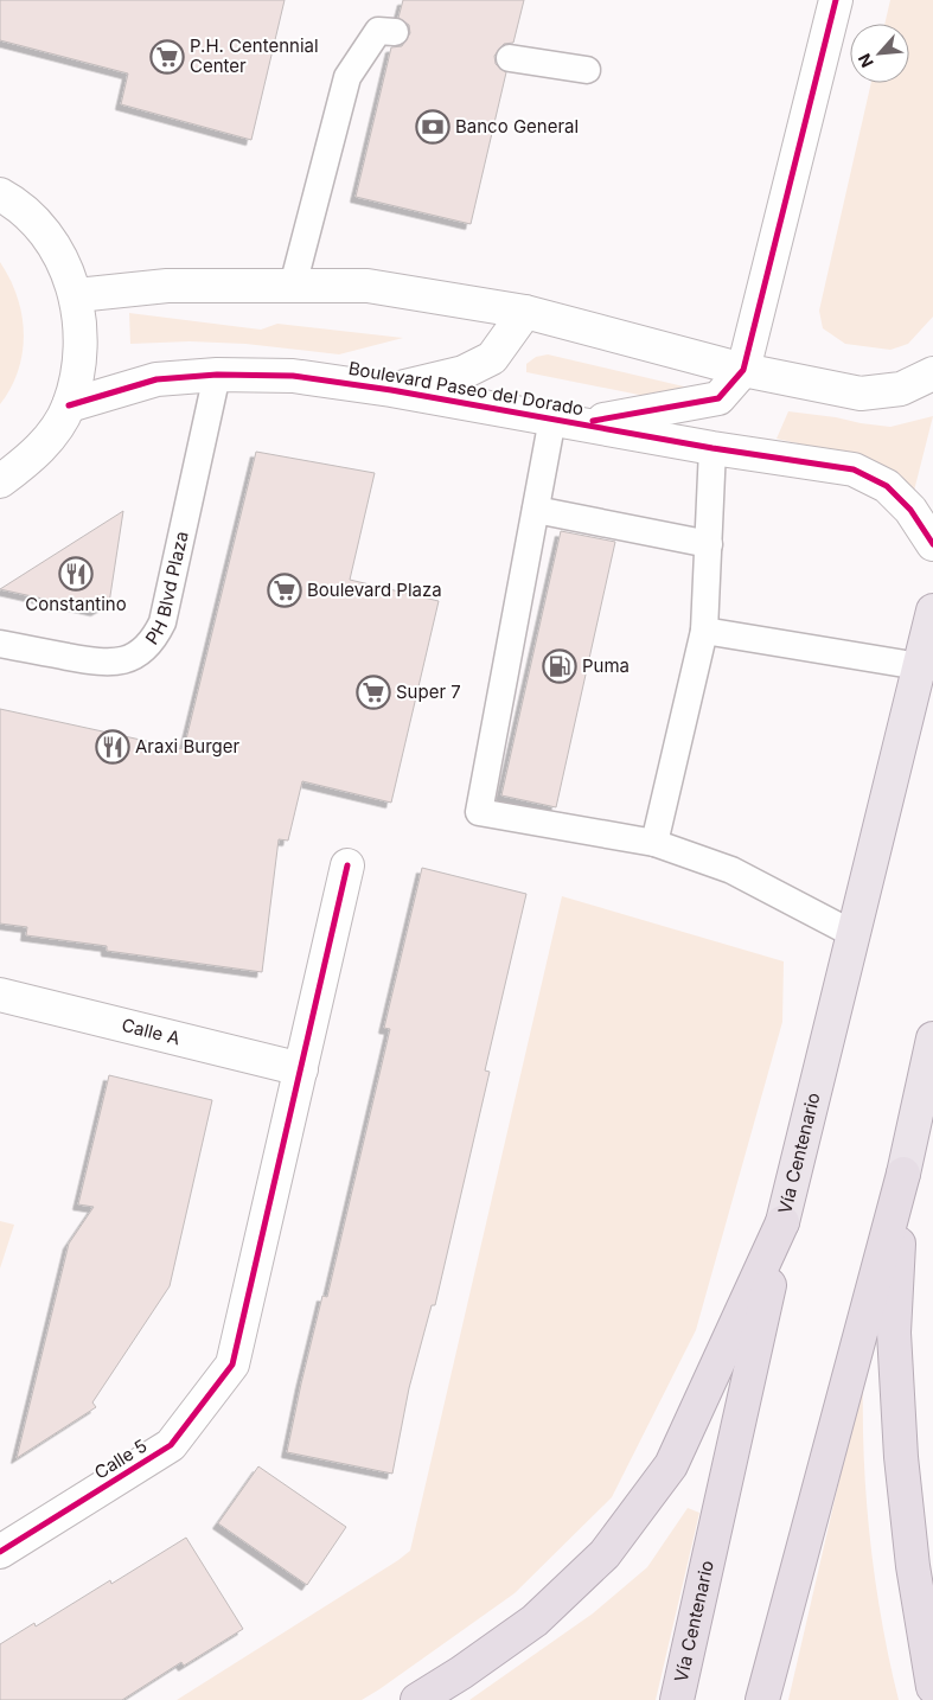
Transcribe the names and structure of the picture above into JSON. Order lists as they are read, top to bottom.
{
  "streets": {
    "highway": ["Vía Centenario"],
    "street": ["Boulevard Paseo del Dorado", "Calle A", "Calle 5"],
    "lane": ["PH Blvd Plaza"]
  },
  "crossings": [
    ["Boulevard Paseo del Dorado", "PH Blvd Plaza"],
    ["Calle A", "Calle 5"]
  ],
  "places": {
    "supermarket": ["P.H. Centennial Center", "Boulevard Plaza", "Super 7"],
    "bank": ["Banco General"],
    "restaurant": ["Constantino", "Araxi Burger"],
    "fuel station": ["Puma"]
  },
  "north": "bottom left"
}
